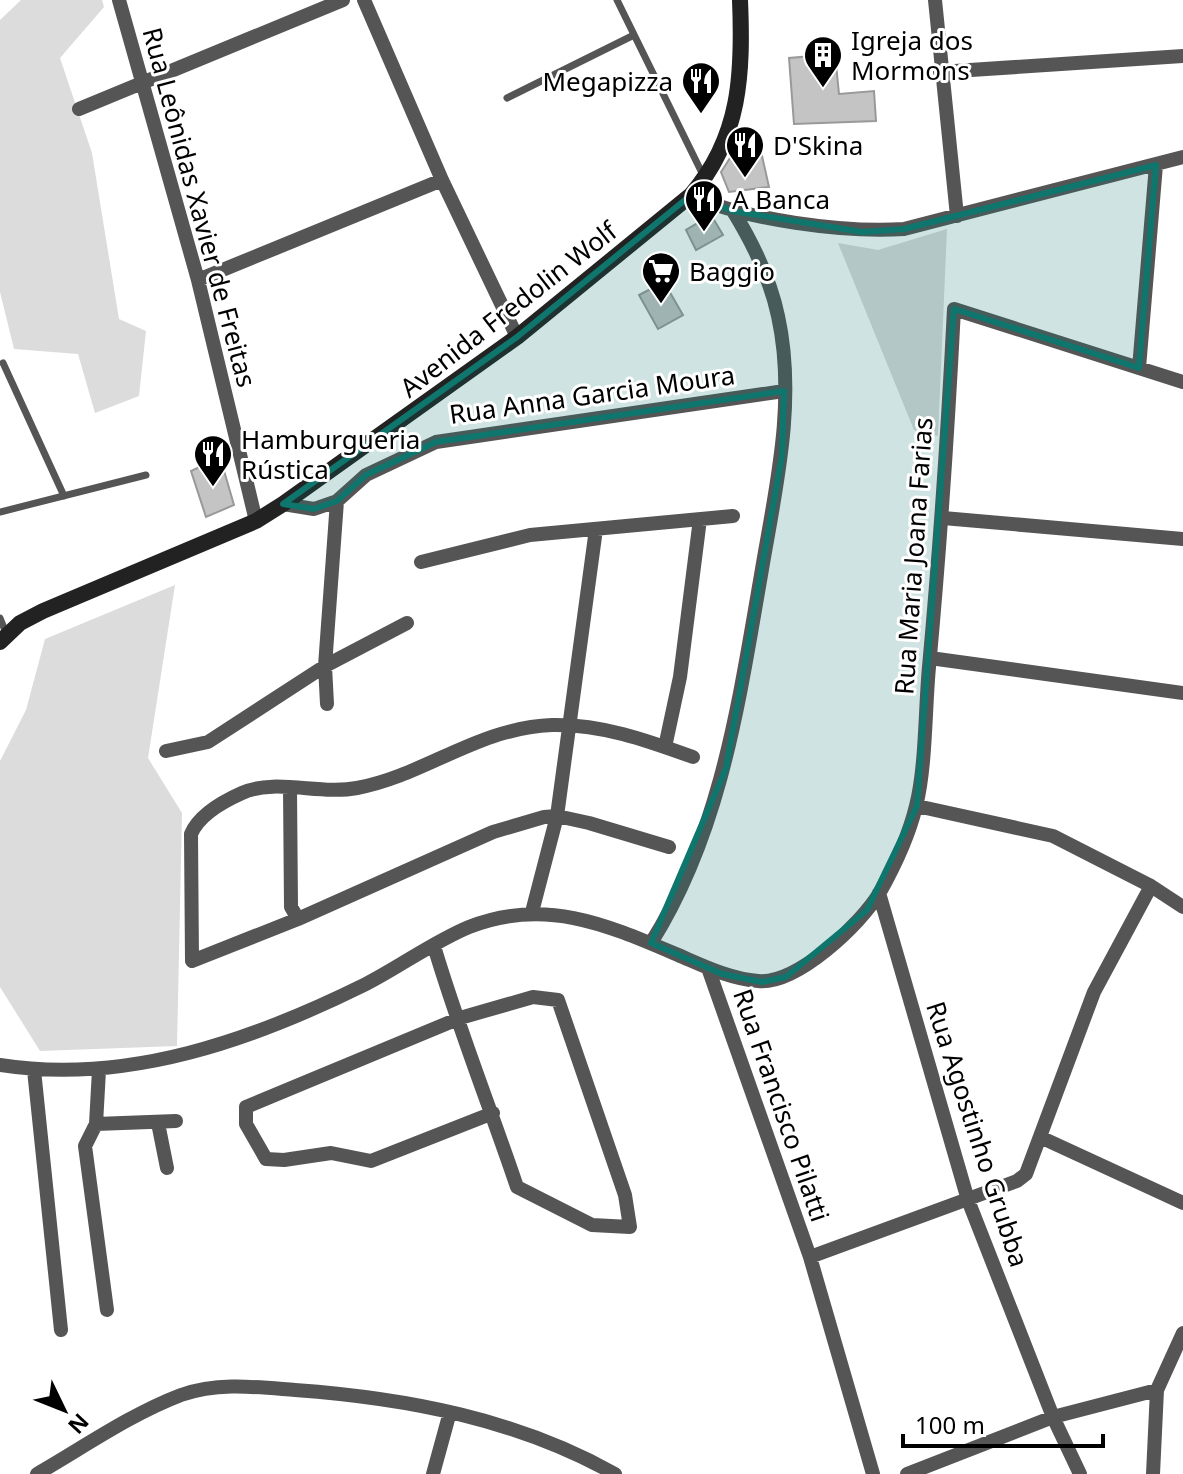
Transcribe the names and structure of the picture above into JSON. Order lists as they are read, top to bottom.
{
  "streets": {
    "main road": ["Avenida Fredolin Wolf"],
    "street": [
      "Rua Leônidas Xavier de Freitas",
      "Rua Anna Garcia Moura",
      "Rua Maria Joana Farias",
      "Rua Francisco Pilatti",
      "Rua Agostinho Grubba"
    ]
  },
  "crossings": [
    ["Rua Leônidas Xavier de Freitas", "Avenida Fredolin Wolf"],
    ["Rua Maria Joana Farias", "Rua Francisco Pilatti"],
    ["Rua Maria Joana Farias", "Rua Agostinho Grubba"]
  ],
  "places": {
    "building": ["Igreja dos Mormons"],
    "restaurant": [
      "Megapizza",
      "D'Skina",
      "A Banca",
      "Hamburgueria Rústica"
    ],
    "supermarket": ["Baggio"]
  },
  "scale_bar": "100 m",
  "north": "bottom right"
}
